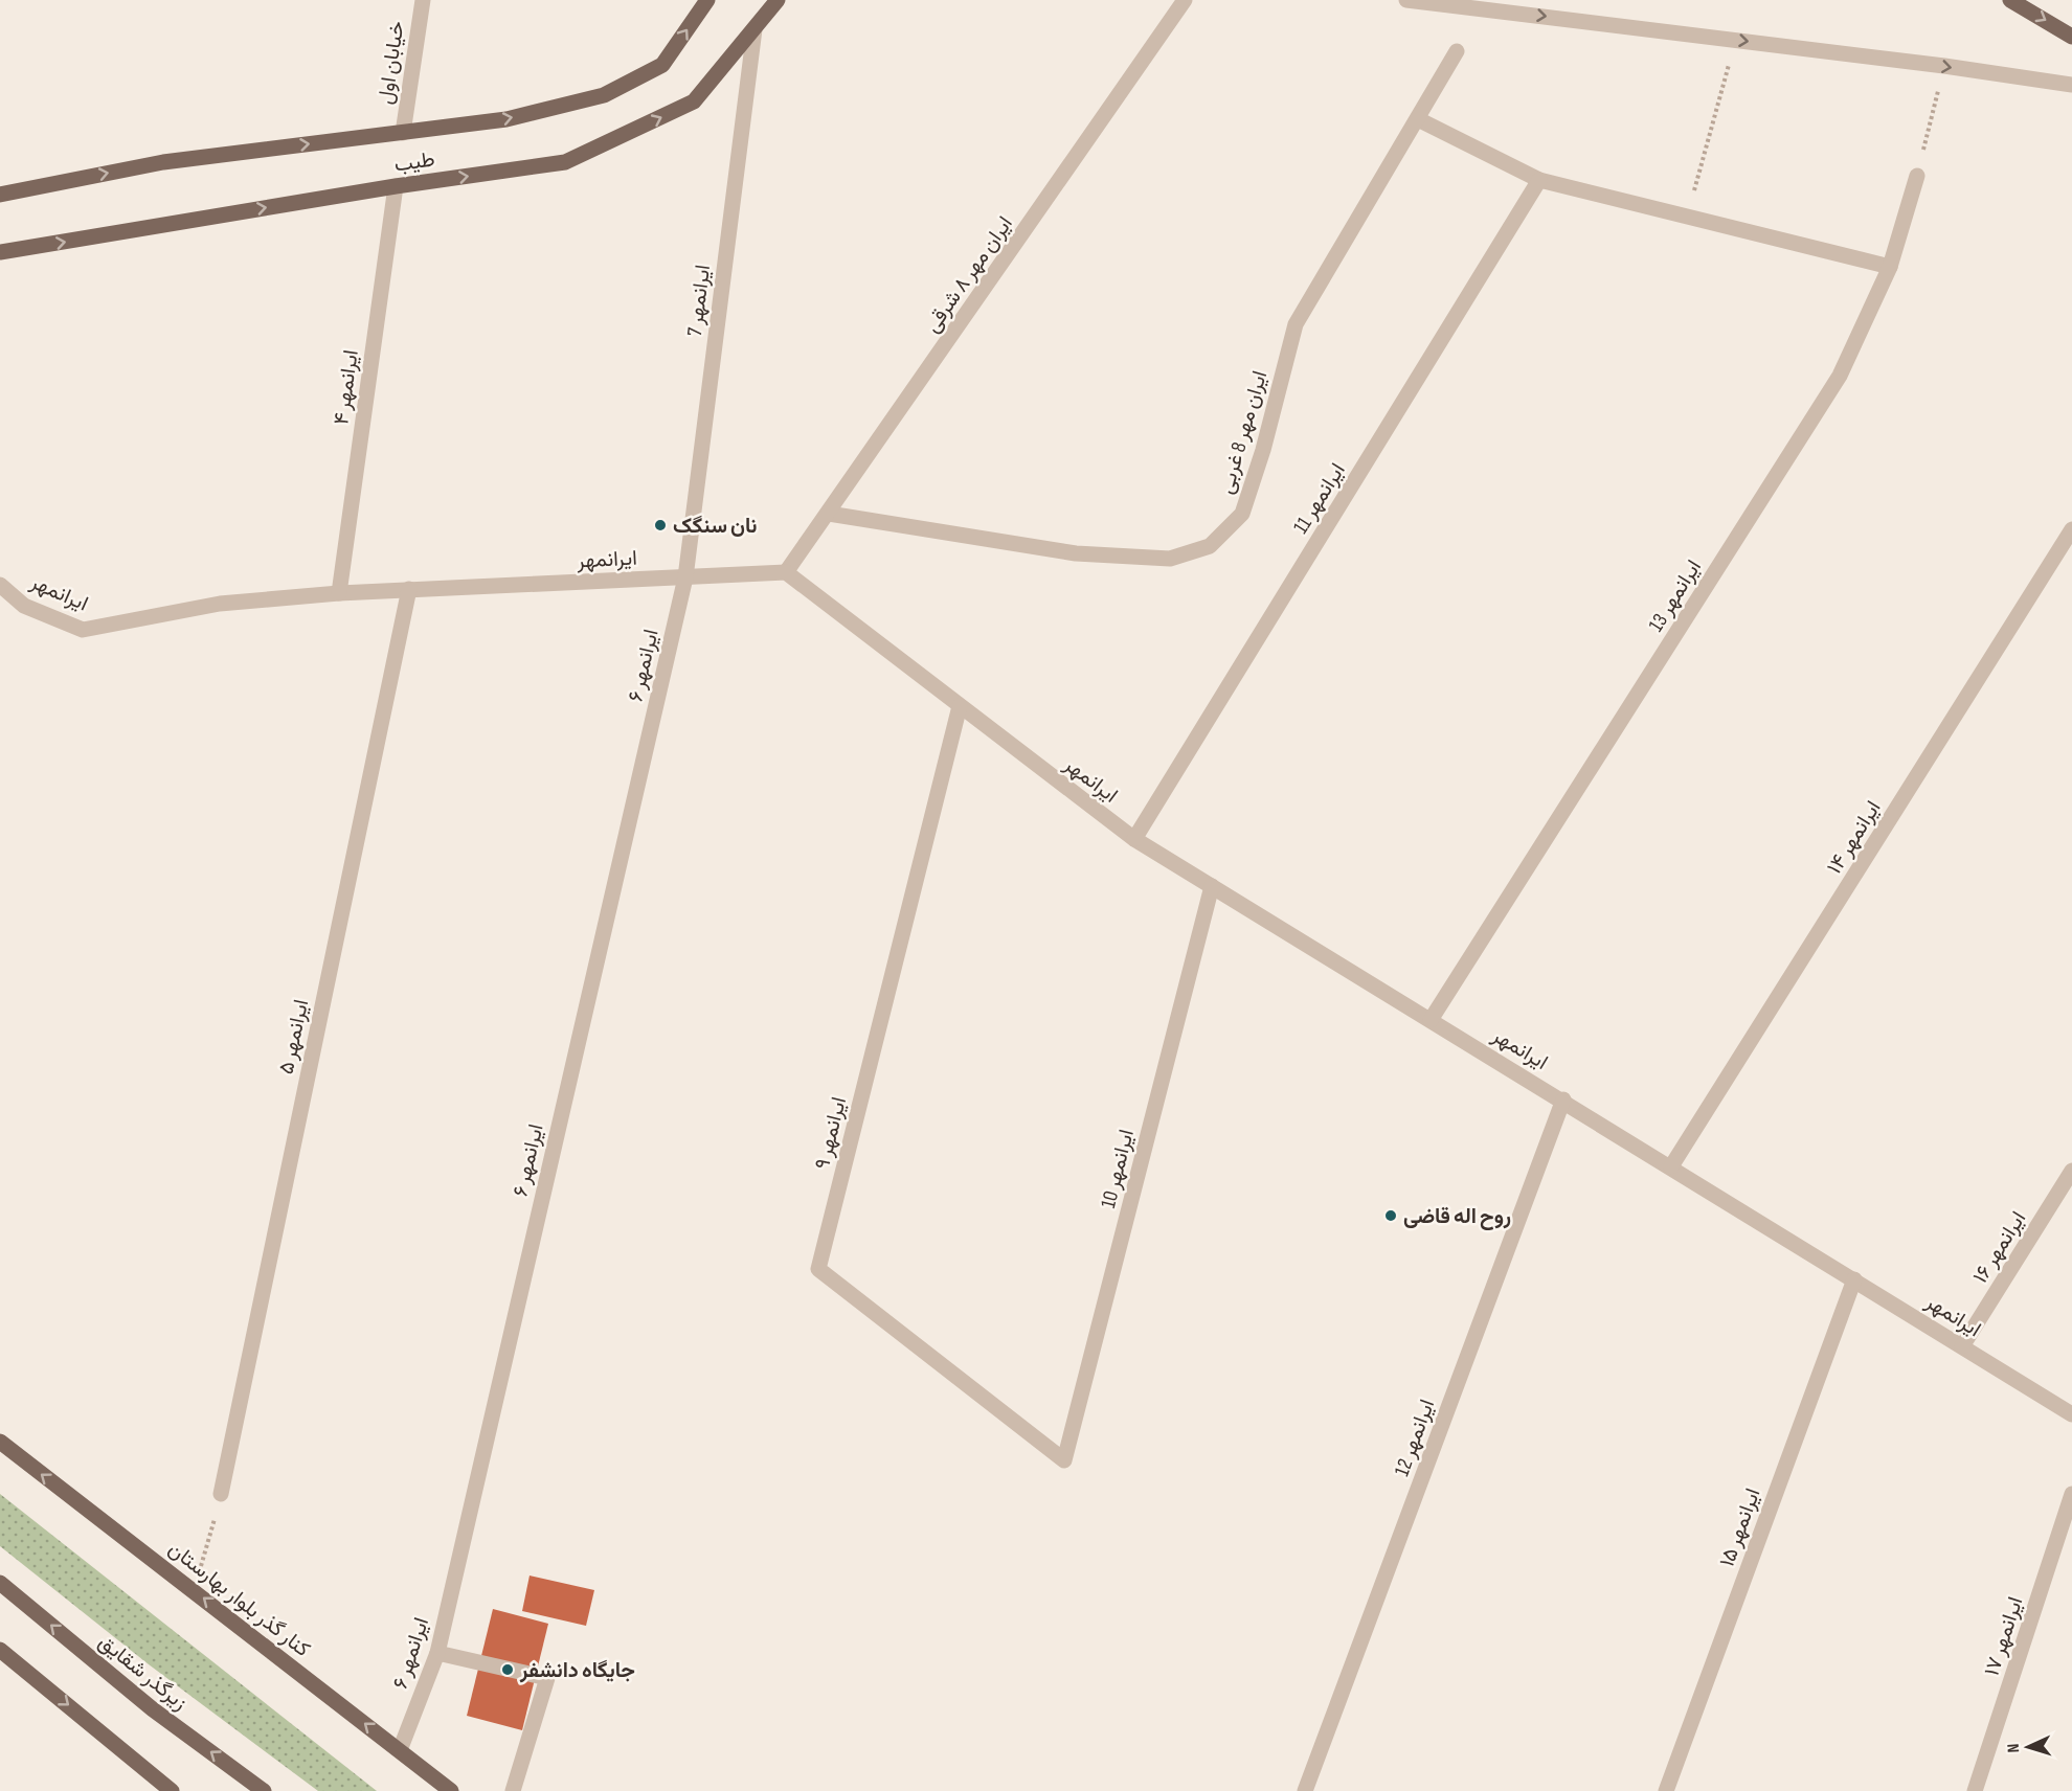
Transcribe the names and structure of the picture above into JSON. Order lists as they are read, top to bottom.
{
  "streets": {
    "main road": ["طیب", "کنار گذر بلوار بهارستان", "زیرگذر شقایق"],
    "street": [
      "خیابان اول",
      "ایران مهر ٨ شرقی",
      "ایرانمهر 7",
      "ایرانمهر ۴",
      "ایران مهر 8 غربی",
      "ایرانمهر 11",
      "ایرانمهر",
      "ایرانمهر 13",
      "ایرانمهر ۶",
      "ایرانمهر ۱۴",
      "ایرانمهر ۵",
      "ایرانمهر ۹",
      "ایرانمهر 10",
      "ایرانمهر ۱۶",
      "ایرانمهر 12",
      "ایرانمهر ۱۵",
      "ایرانمهر ۱۷"
    ]
  },
  "crossings": [
    ["خیابان اول", "طیب"],
    ["طیب", "ایرانمهر 7"],
    ["طیب", "ایرانمهر ۴"],
    ["ایران مهر ٨ شرقی", "ایران مهر 8 غربی"],
    ["ایران مهر ٨ شرقی", "ایرانمهر"],
    ["ایرانمهر 7", "ایرانمهر"],
    ["ایرانمهر 7", "ایرانمهر ۶"],
    ["ایرانمهر ۴", "ایرانمهر"],
    ["ایرانمهر 11", "ایرانمهر"],
    ["ایرانمهر", "ایرانمهر 13"],
    ["ایرانمهر", "ایرانمهر ۶"],
    ["ایرانمهر", "ایرانمهر ۱۴"],
    ["ایرانمهر", "ایرانمهر ۵"],
    ["ایرانمهر", "ایرانمهر ۹"],
    ["ایرانمهر", "ایرانمهر 10"],
    ["ایرانمهر", "ایرانمهر ۱۶"],
    ["ایرانمهر", "ایرانمهر 12"],
    ["ایرانمهر", "ایرانمهر ۱۵"],
    ["ایرانمهر ۶", "کنار گذر بلوار بهارستان"],
    ["ایرانمهر ۹", "ایرانمهر 10"]
  ],
  "one_way": ["طیب", "کنار گذر بلوار بهارستان"],
  "places": ["نان سنگک", "روح اله قاضی", "جایگاه دانشفر"],
  "north": "left"
}
